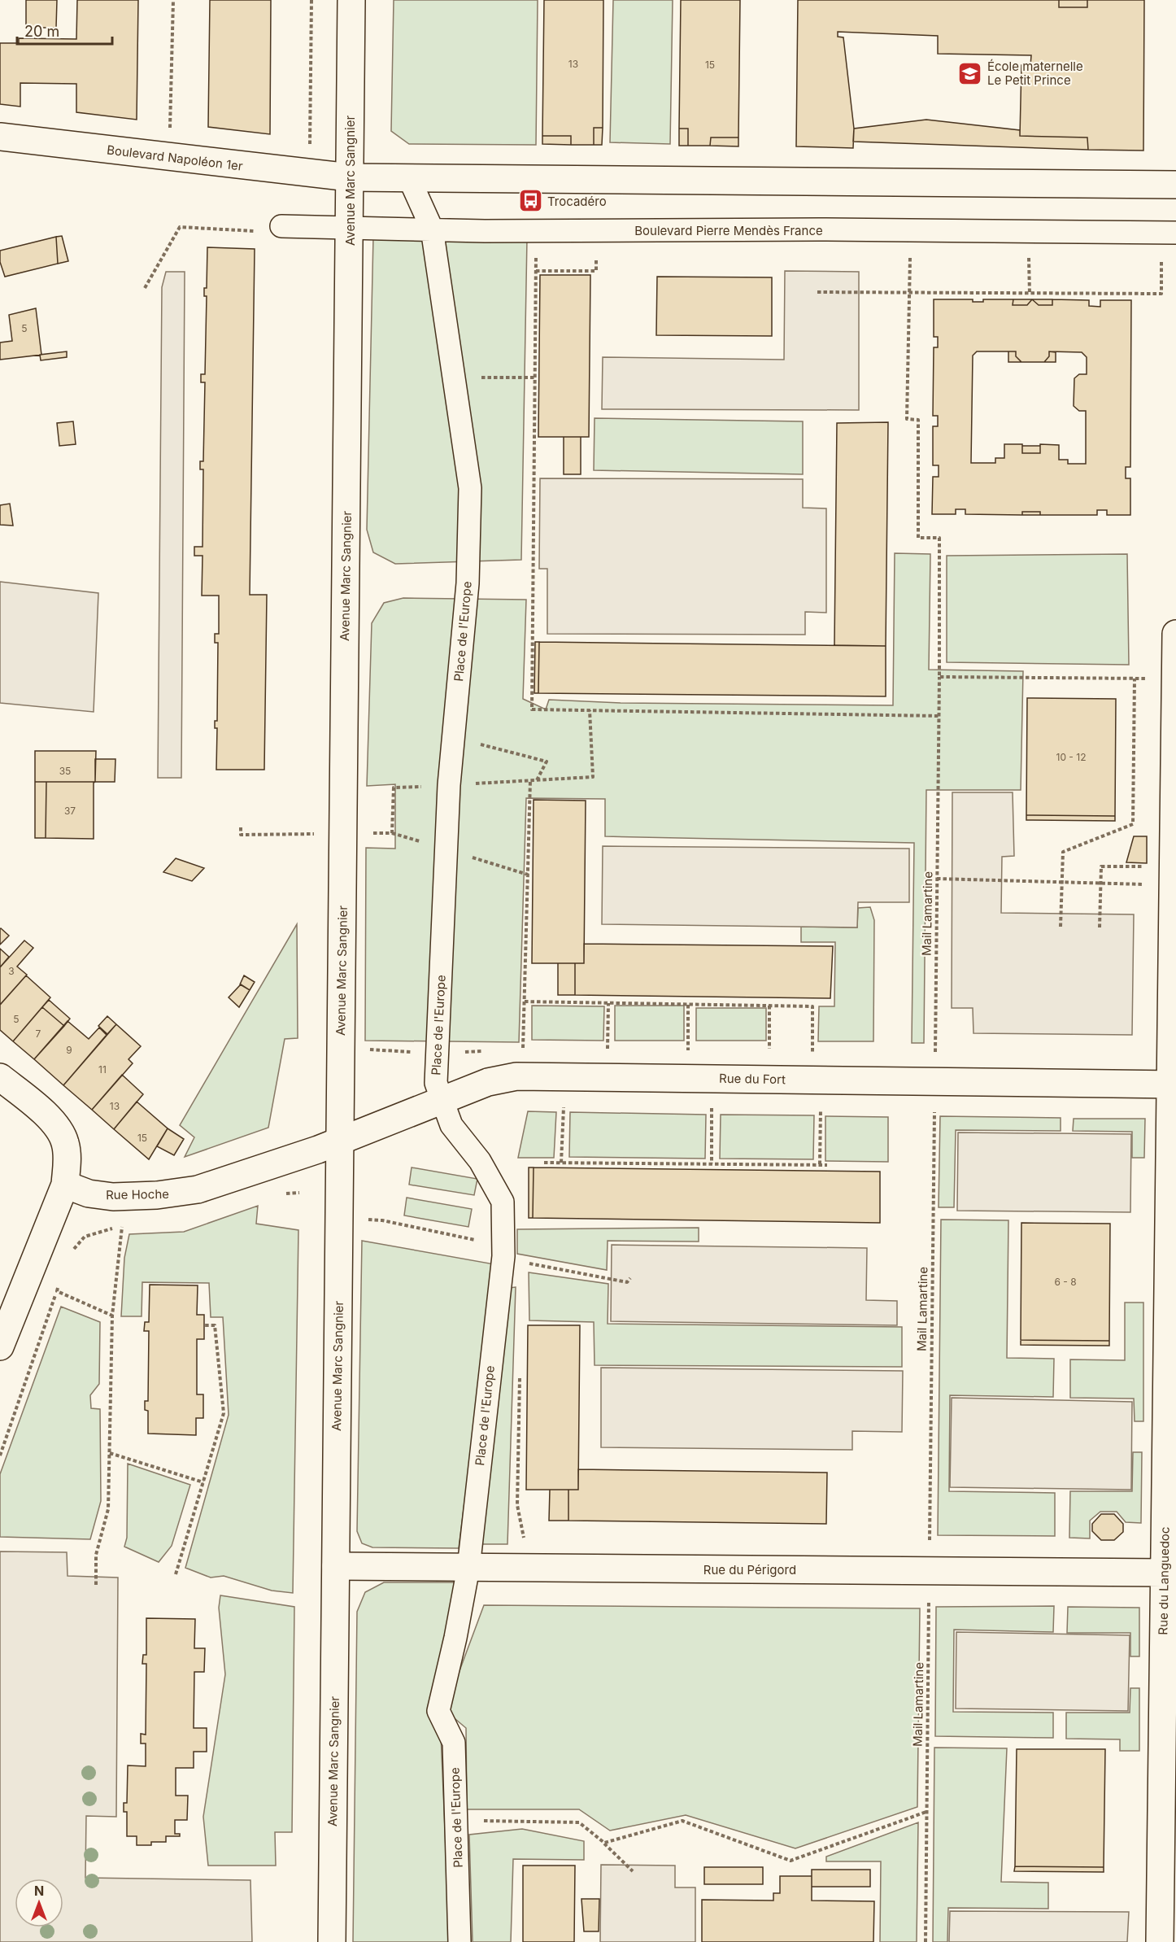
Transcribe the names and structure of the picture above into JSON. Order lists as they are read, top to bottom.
{
  "streets": {
    "street": [
      "Boulevard Napoléon 1er",
      "Avenue Marc Sangnier",
      "Boulevard Pierre Mendès France",
      "Place de l'Europe",
      "Rue du Fort",
      "Rue Hoche",
      "Rue du Périgord",
      "Rue du Languedoc"
    ],
    "path": ["Mail Lamartine"]
  },
  "crossings": [
    ["Boulevard Napoléon 1er", "Avenue Marc Sangnier"],
    ["Avenue Marc Sangnier", "Boulevard Pierre Mendès France"],
    ["Avenue Marc Sangnier", "Rue du Fort"],
    ["Avenue Marc Sangnier", "Rue Hoche"],
    ["Avenue Marc Sangnier", "Rue du Périgord"],
    ["Boulevard Pierre Mendès France", "Place de l'Europe"],
    ["Place de l'Europe", "Rue du Fort"],
    ["Place de l'Europe", "Rue du Périgord"],
    ["Mail Lamartine", "Rue du Fort"],
    ["Mail Lamartine", "Rue du Périgord"],
    ["Rue du Fort", "Rue Hoche"],
    ["Rue du Fort", "Rue du Languedoc"],
    ["Rue du Périgord", "Rue du Languedoc"]
  ],
  "places": {
    "school or university": ["École maternelle Le Petit Prince"],
    "bus stop": ["Trocadéro"]
  },
  "house_numbers": [
    "13",
    "15",
    "5",
    "10 - 12",
    "35",
    "37",
    "3",
    "5",
    "7",
    "9",
    "11",
    "13",
    "15",
    "6 - 8"
  ],
  "scale_bar": "20 m",
  "north": "top"
}
